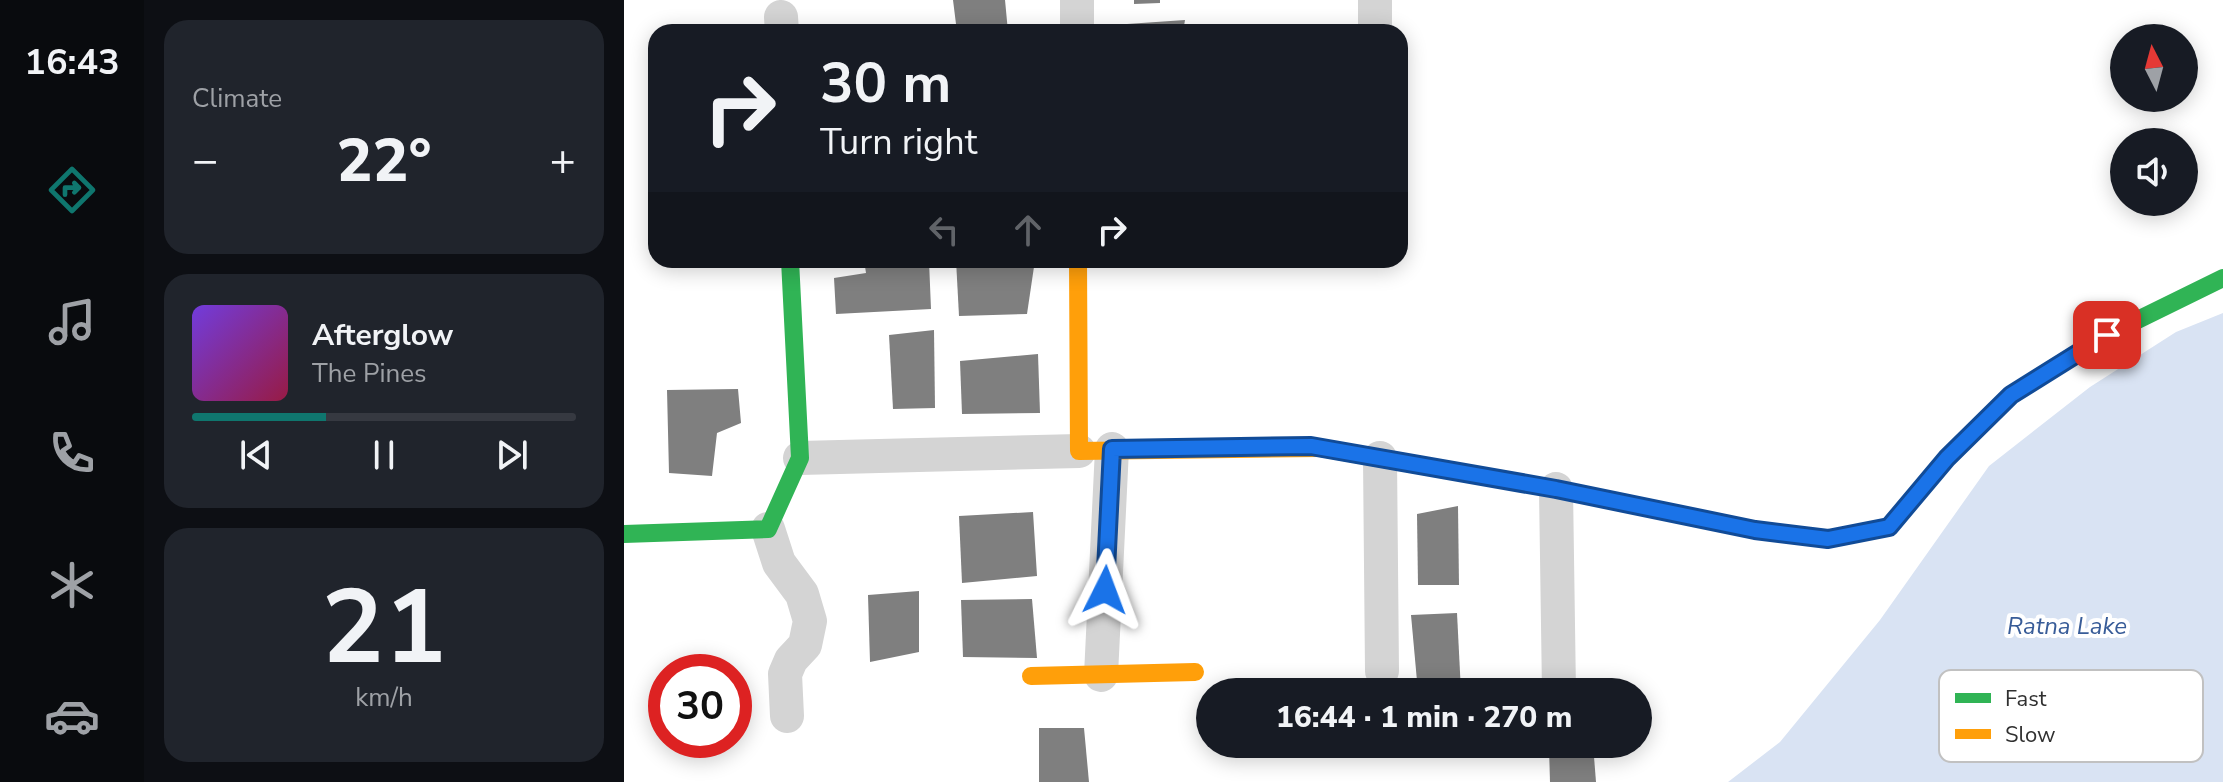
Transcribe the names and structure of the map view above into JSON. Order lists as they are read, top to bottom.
{
  "water": ["Ratna Lake"],
  "legend": ["Fast", "Slow"],
  "north": "top",
  "page": {
    "tabs": "16:43",
    "tile": [
      "Climate",
      ["21", "km/h"]
    ],
    "turn": ["30 m", "Turn right"],
    "heat": ["−", "22°", "+"],
    "song": ["Afterglow", "The Pines"],
    "limit": "30",
    "trip": "16:44 · 1 min · 270 m"
  }
}
